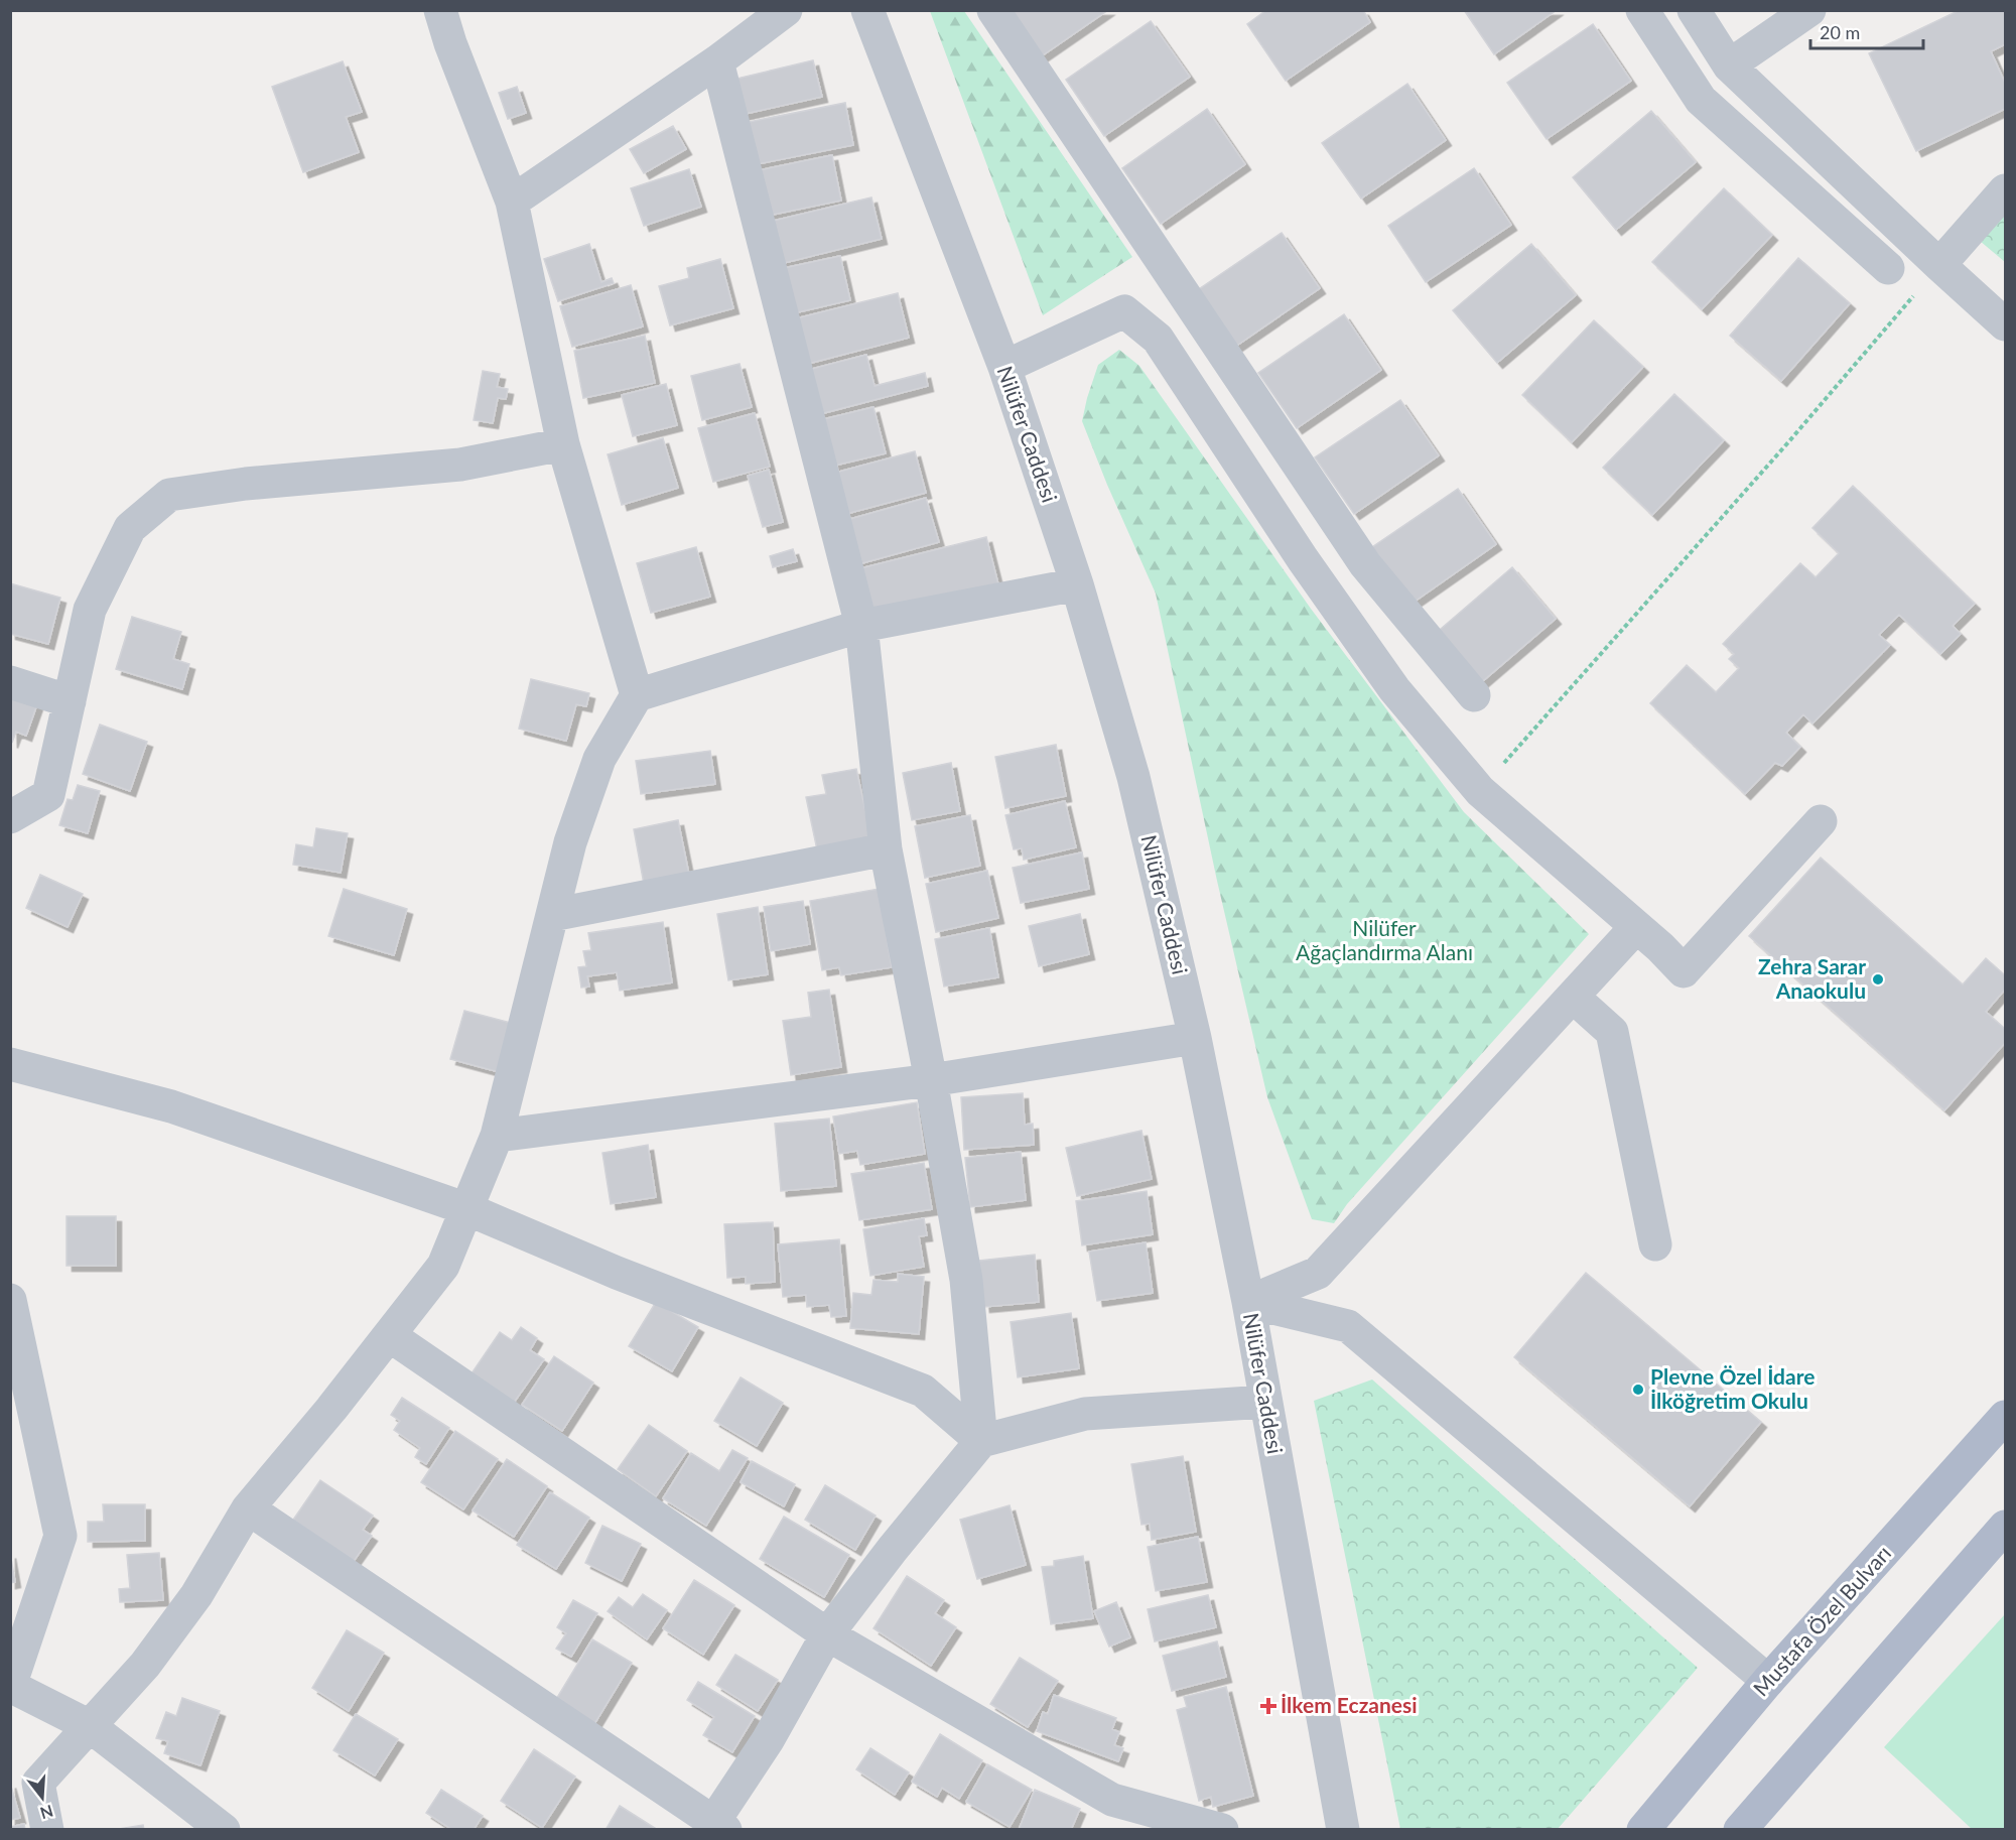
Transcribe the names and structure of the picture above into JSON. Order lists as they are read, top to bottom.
{
  "streets": {
    "main road": ["Mustafa Özel Bulvarı"],
    "street": ["Nilüfer Caddesi"]
  },
  "parks": ["Nilüfer Ağaçlandırma Alanı"],
  "places": {
    "other": ["Zehra Sarar Anaokulu", "Plevne Özel İdare İlköğretim Okulu"],
    "health": ["İlkem Eczanesi"]
  },
  "scale_bar": "20 m",
  "north": "bottom"
}
